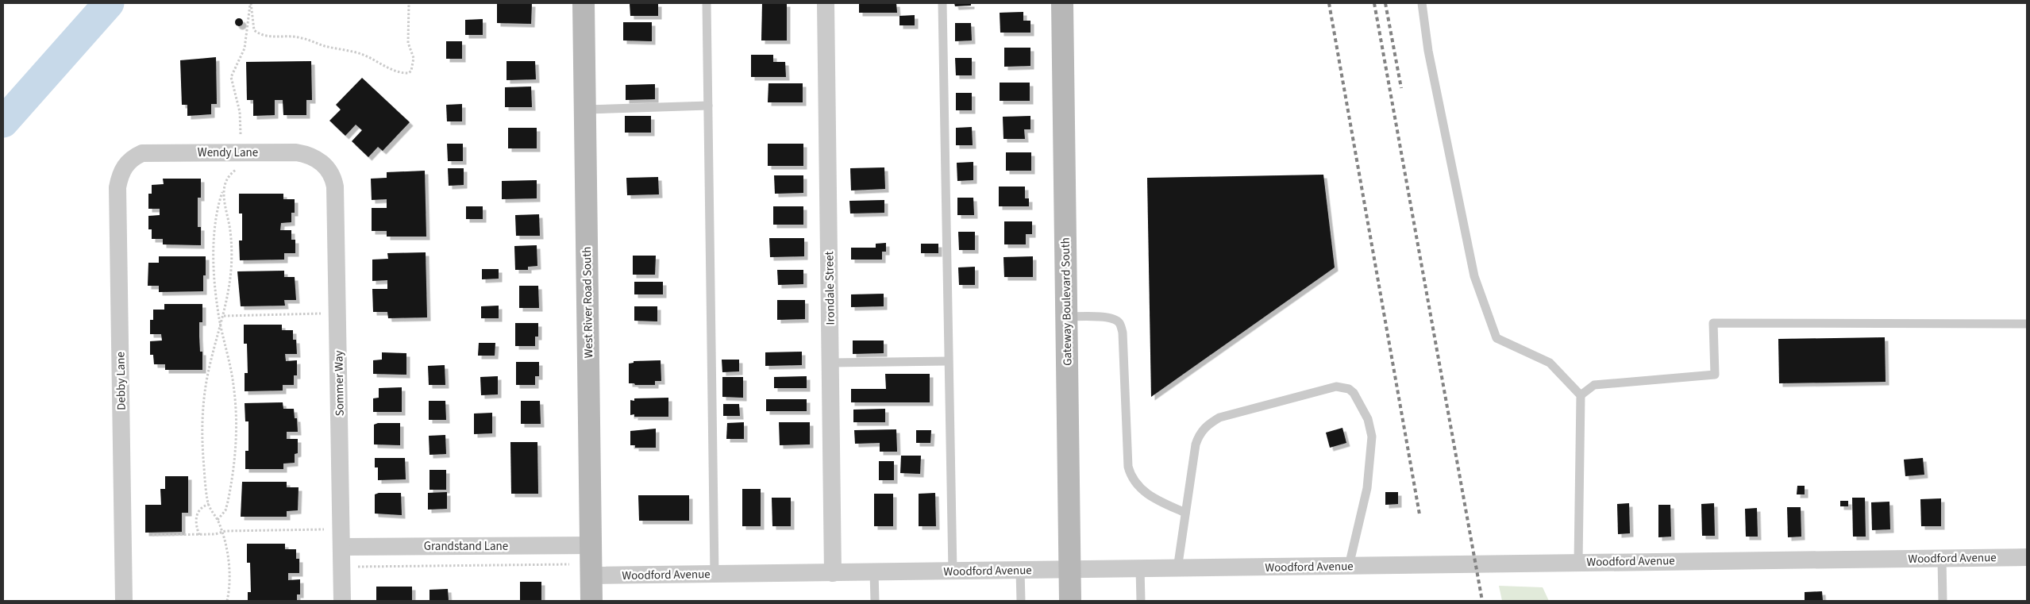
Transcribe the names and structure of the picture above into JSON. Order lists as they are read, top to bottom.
{
  "streets": {
    "main road": ["Gateway Boulevard South", "West River Road South"],
    "street": [
      "Wendy Lane",
      "Irondale Street",
      "Debby Lane",
      "Sommer Way",
      "Grandstand Lane",
      "Woodford Avenue"
    ]
  },
  "crossings": [
    ["Wendy Lane", "Debby Lane"],
    ["Wendy Lane", "Sommer Way"],
    ["Irondale Street", "Woodford Avenue"],
    ["Gateway Boulevard South", "Woodford Avenue"],
    ["West River Road South", "Grandstand Lane"],
    ["West River Road South", "Woodford Avenue"],
    ["Sommer Way", "Grandstand Lane"],
    ["Grandstand Lane", "Woodford Avenue"]
  ]
}
